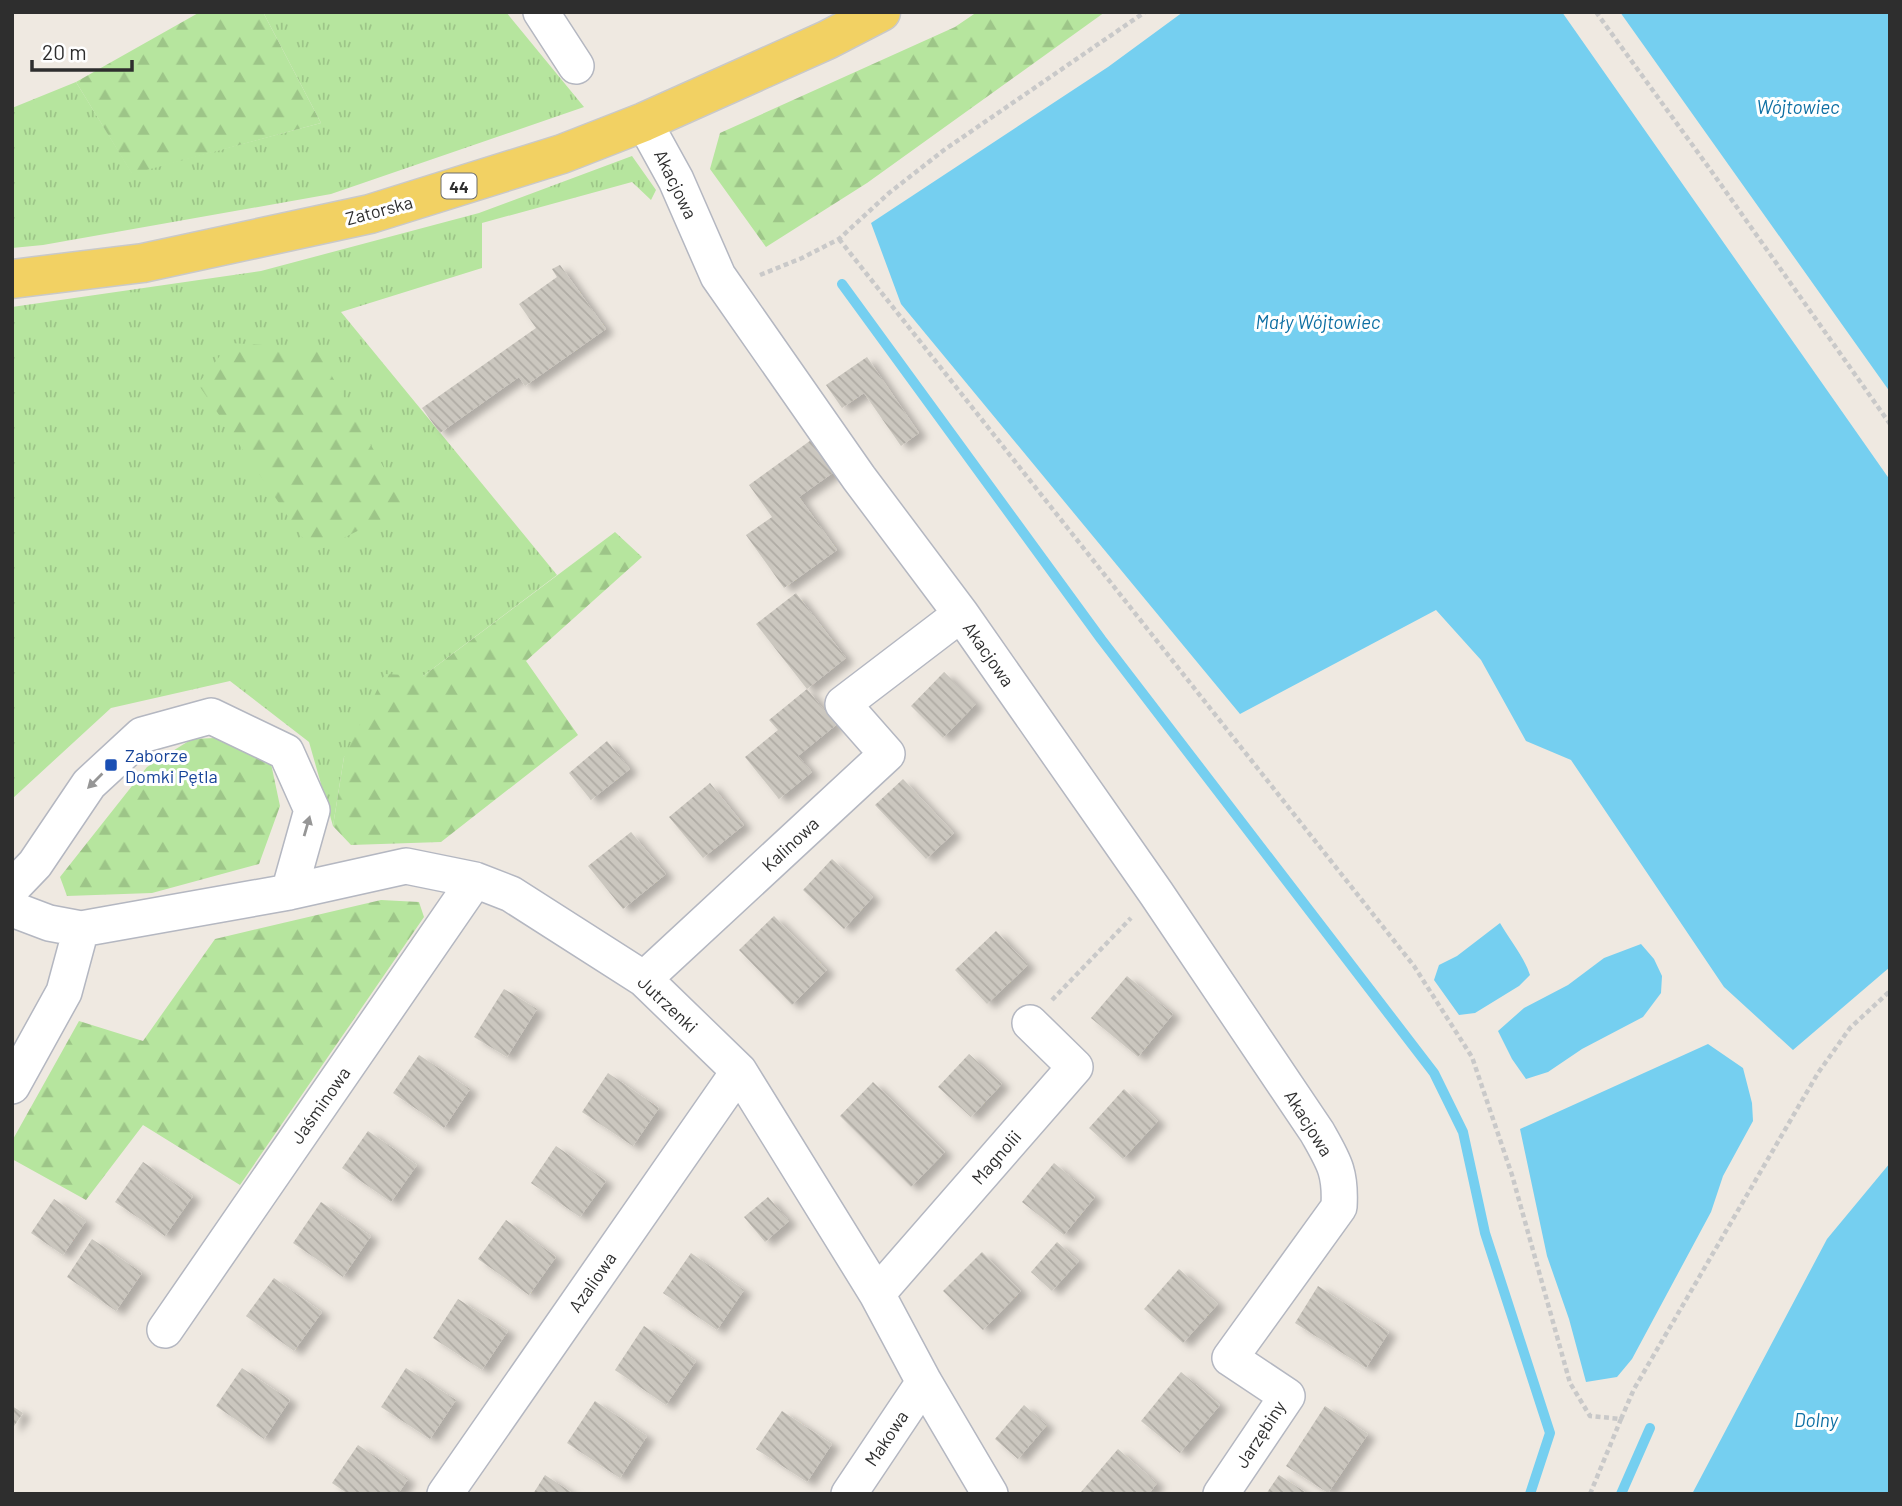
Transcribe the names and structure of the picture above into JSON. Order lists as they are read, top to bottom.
{
  "streets": {
    "main road": ["44", "Zatorska"],
    "street": [
      "Akacjowa",
      "Kalinowa",
      "Jutrzenki",
      "Jaśminowa",
      "Magnolii",
      "Azaliowa",
      "Jarzębiny",
      "Makowa"
    ]
  },
  "crossings": [
    ["Akacjowa", "Zatorska"],
    ["Akacjowa", "Kalinowa"],
    ["Akacjowa", "Jarzębiny"],
    ["Kalinowa", "Jutrzenki"],
    ["Jutrzenki", "Jaśminowa"],
    ["Jutrzenki", "Magnolii"],
    ["Jutrzenki", "Azaliowa"],
    ["Jutrzenki", "Makowa"]
  ],
  "water": ["Wójtowiec", "Mały Wójtowiec", "Dolny"],
  "places": {
    "transit": ["Zaborze Domki Pętla"]
  },
  "scale_bar": "20 m"
}
